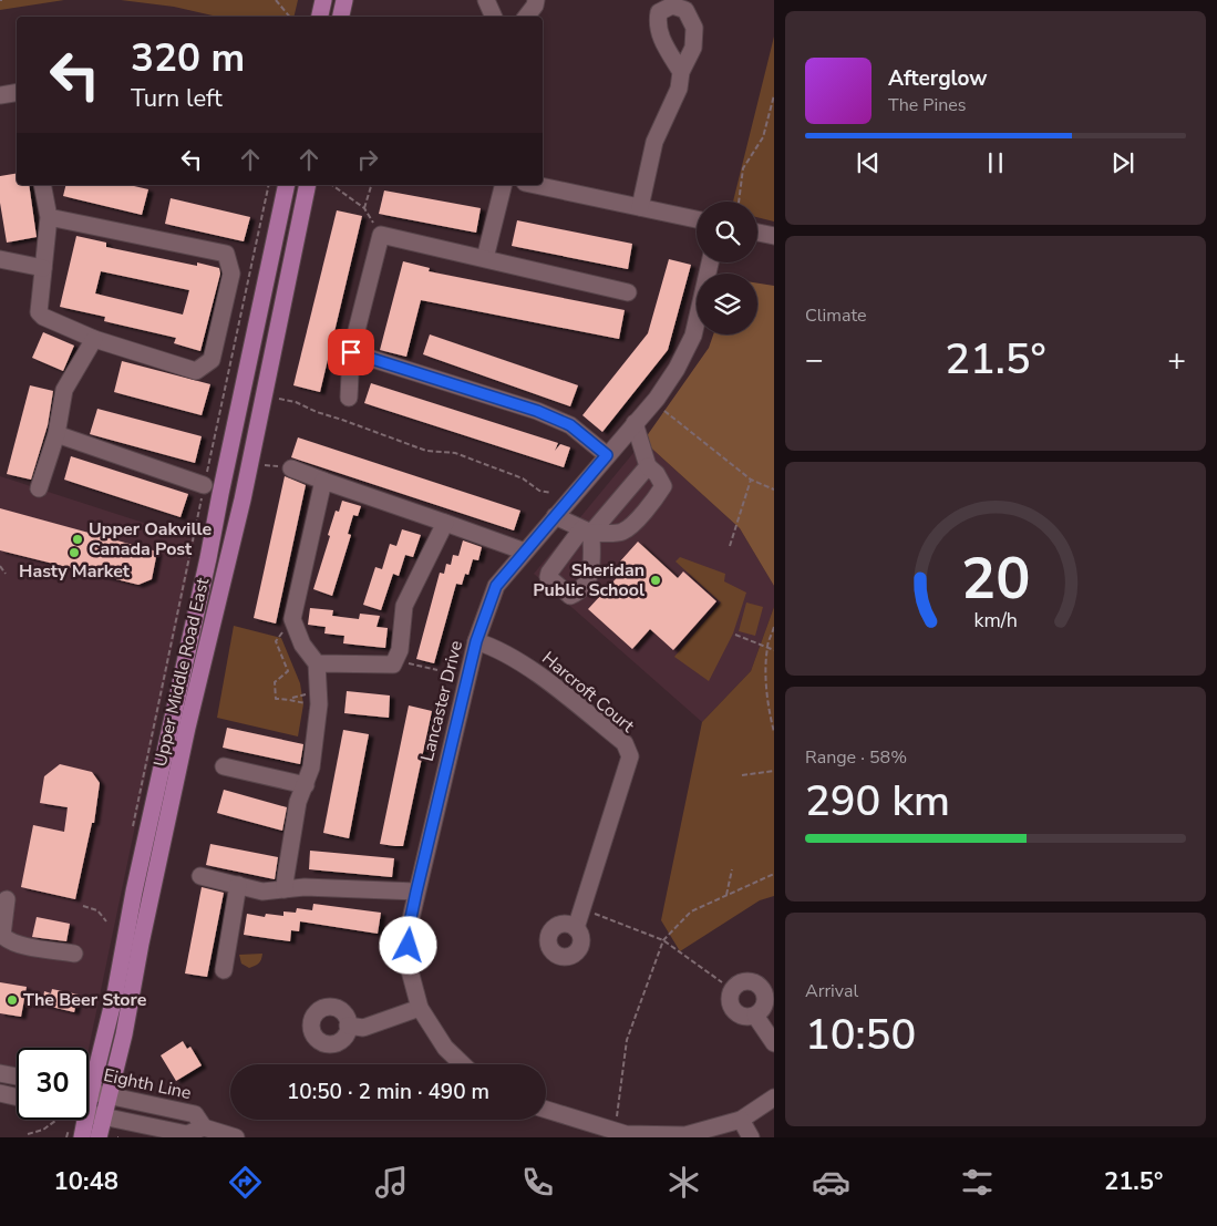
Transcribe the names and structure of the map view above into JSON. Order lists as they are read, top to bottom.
{
  "streets": {
    "main road": ["Upper Middle Road East"],
    "street": ["Harcroft Court", "Lancaster Drive", "Eighth Line"]
  },
  "crossings": [
    ["Upper Middle Road East", "Eighth Line"],
    ["Harcroft Court", "Lancaster Drive"]
  ],
  "places": [
    "Upper Oakville Canada Post",
    "Hasty Market",
    "Sheridan Public School",
    "The Beer Store"
  ],
  "page": {
    "turn": ["320 m", "Turn left"],
    "song": ["Afterglow", "The Pines"],
    "tile": [
      "Climate",
      ["Range · 58%", "290 km"],
      ["Arrival", "10:50"]
    ],
    "heat": ["−", "21.5°", "+"],
    "limit": "30",
    "trip": "10:50 · 2 min · 490 m",
    "tabs": ["10:48", "21.5°"],
    "gauge": ["20", "km/h"]
  }
}
